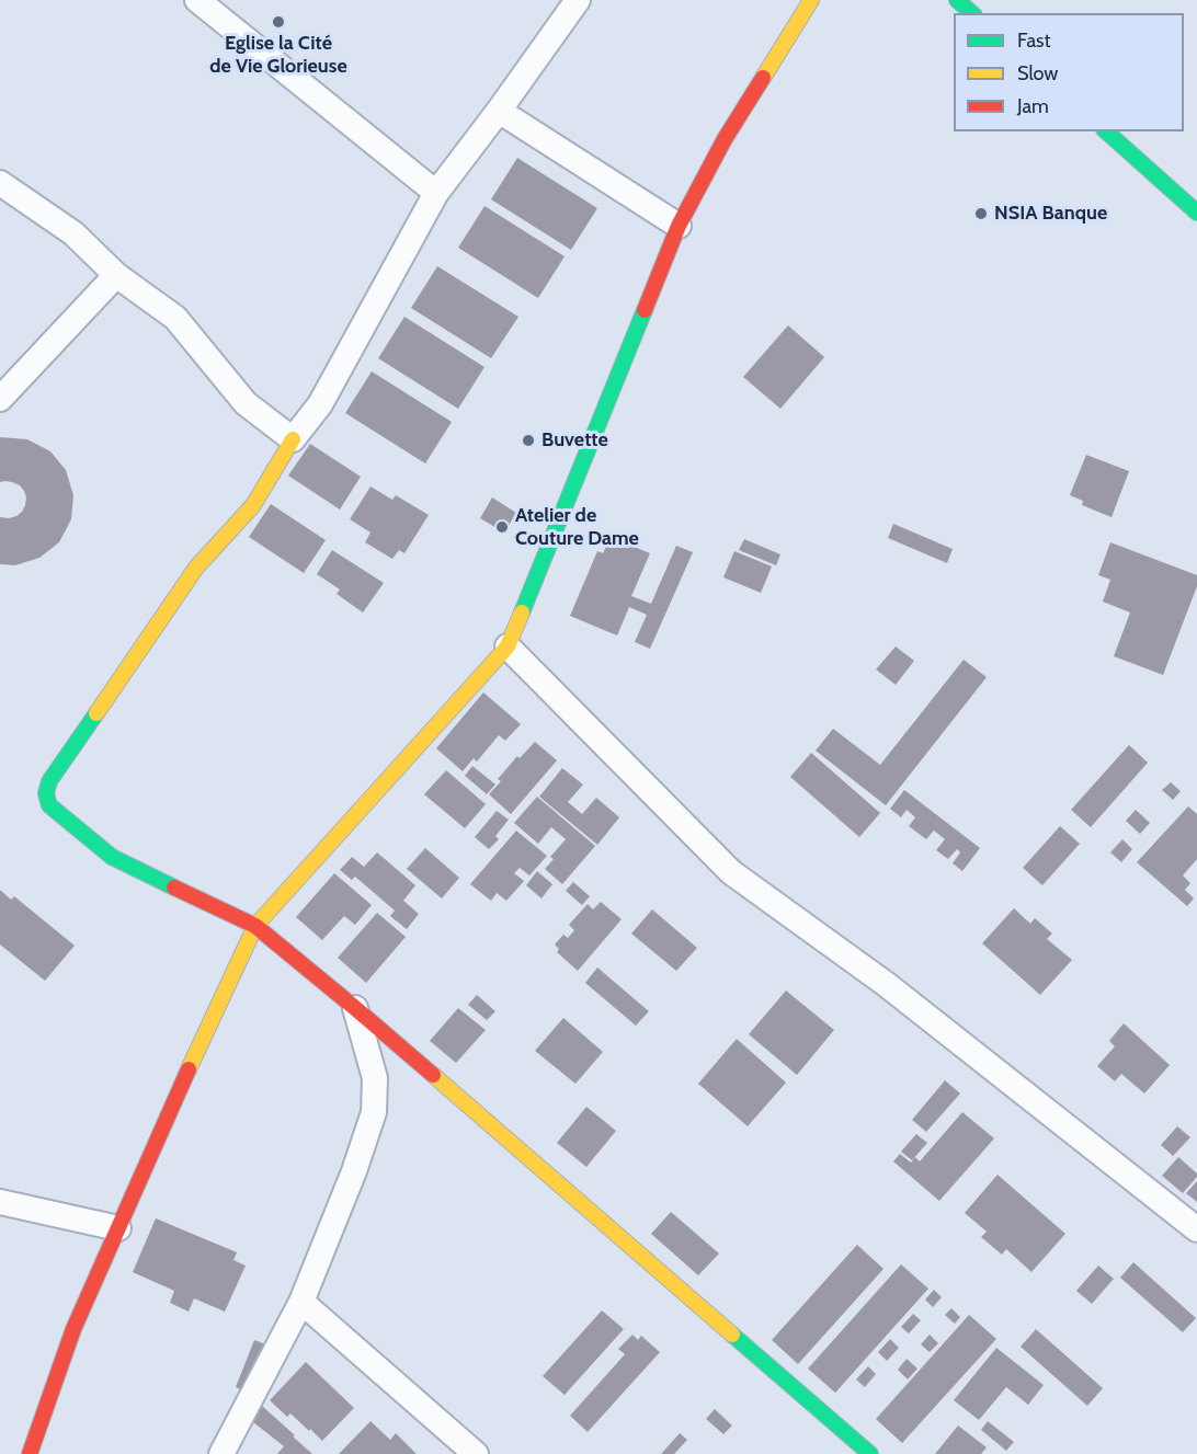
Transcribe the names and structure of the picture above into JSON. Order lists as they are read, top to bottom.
{
  "places": [
    "Eglise la Cité de Vie Glorieuse",
    "NSIA Banque",
    "Buvette",
    "Atelier de Couture Dame"
  ],
  "legend": ["Fast", "Slow", "Jam"]
}
